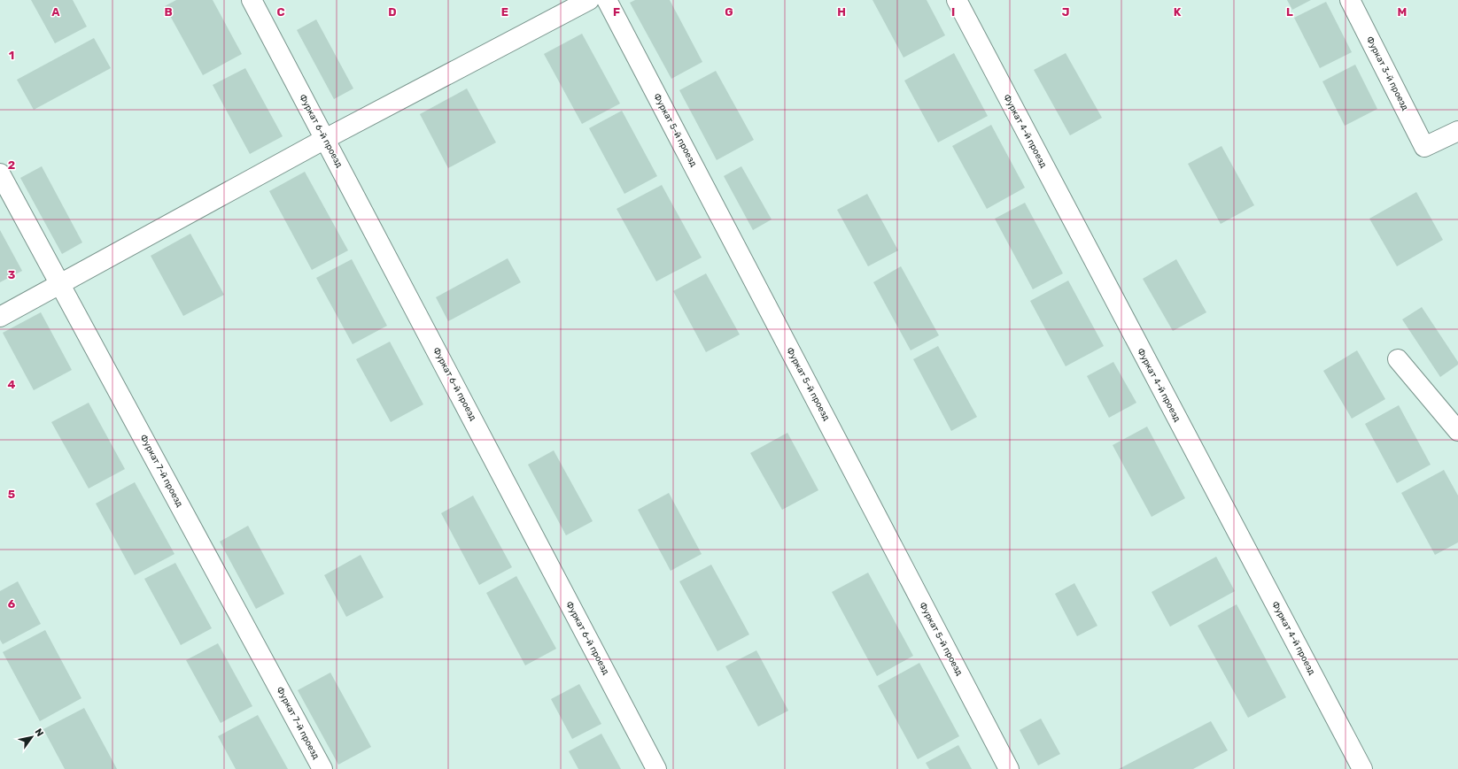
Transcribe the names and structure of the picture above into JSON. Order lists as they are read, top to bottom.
{
  "streets": {
    "street": [
      "Фуркат 3-й проезд",
      "Фуркат 5-й проезд",
      "Фуркат 6-й проезд",
      "Фуркат 4-й проезд",
      "Фуркат 7-й проезд"
    ]
  },
  "north": "top right",
  "grid": {
    "columns": [
      "A",
      "B",
      "C",
      "D",
      "E",
      "F",
      "G",
      "H",
      "I",
      "J",
      "K",
      "L",
      "M"
    ],
    "rows": [
      "1",
      "2",
      "3",
      "4",
      "5",
      "6"
    ]
  }
}
